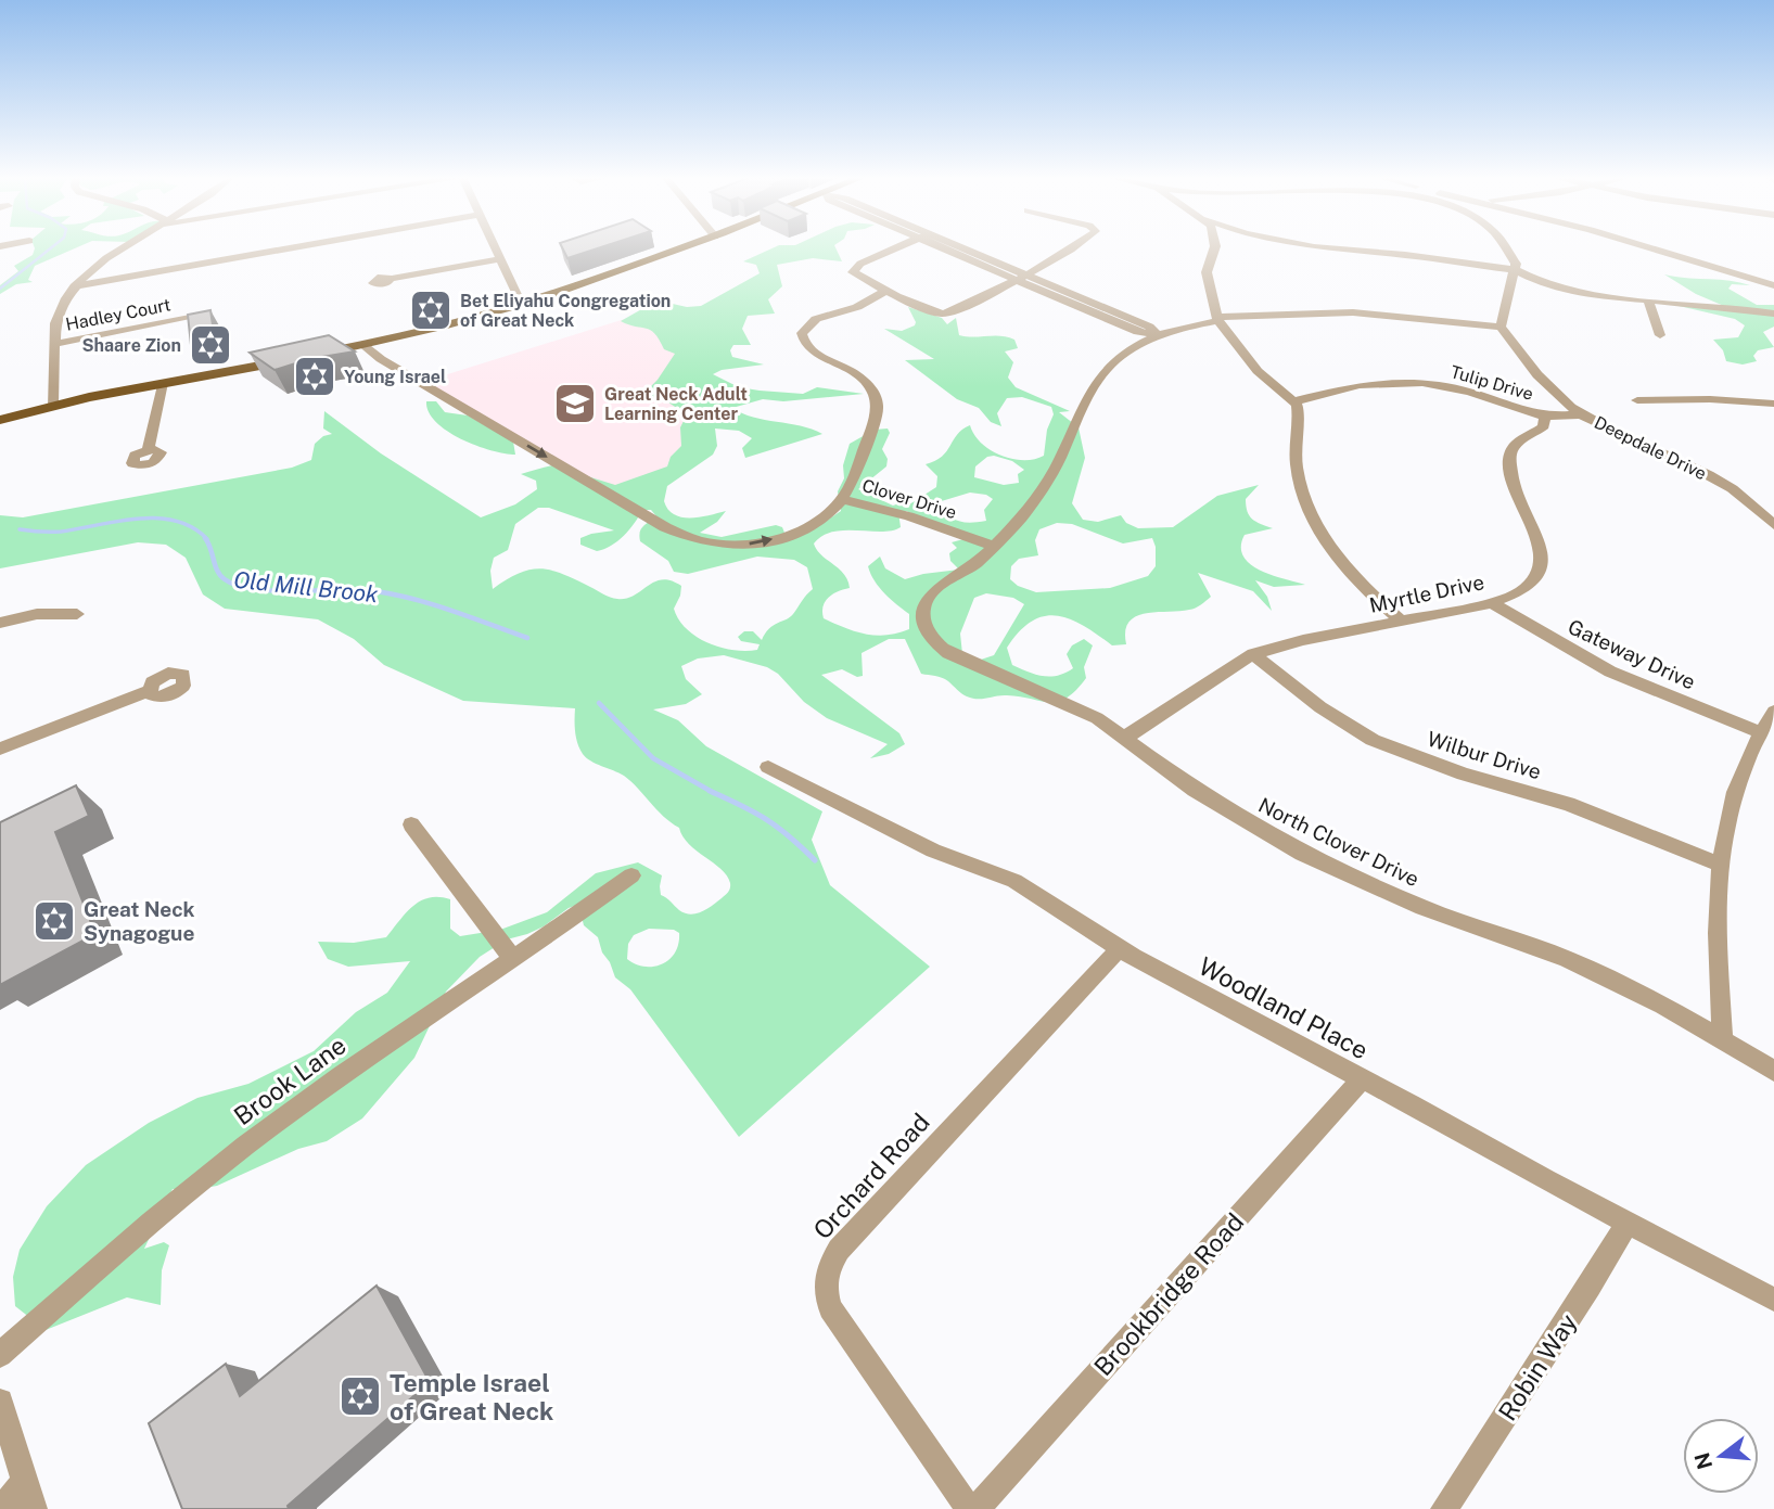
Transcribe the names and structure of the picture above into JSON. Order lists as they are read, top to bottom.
{
  "streets": {
    "street": [
      "Hadley Court",
      "Tulip Drive",
      "Deepdale Drive",
      "Clover Drive",
      "Myrtle Drive",
      "Gateway Drive",
      "Wilbur Drive",
      "North Clover Drive",
      "Woodland Place",
      "Brook Lane",
      "Orchard Road",
      "Brookbridge Road",
      "Robin Way"
    ]
  },
  "crossings": [
    ["Tulip Drive", "Myrtle Drive"],
    ["Clover Drive", "North Clover Drive"],
    ["Myrtle Drive", "Gateway Drive"],
    ["Myrtle Drive", "Wilbur Drive"],
    ["Myrtle Drive", "North Clover Drive"],
    ["Woodland Place", "Orchard Road"],
    ["Woodland Place", "Brookbridge Road"],
    ["Woodland Place", "Robin Way"]
  ],
  "one_way": ["Clover Drive"],
  "water": ["Old Mill Brook"],
  "places": {
    "synagogue": [
      "Bet Eliyahu Congregation of Great Neck",
      "Shaare Zion",
      "Young Israel",
      "Great Neck Synagogue",
      "Temple Israel of Great Neck"
    ],
    "school or university": ["Great Neck Adult Learning Center"]
  },
  "north": "left"
}
